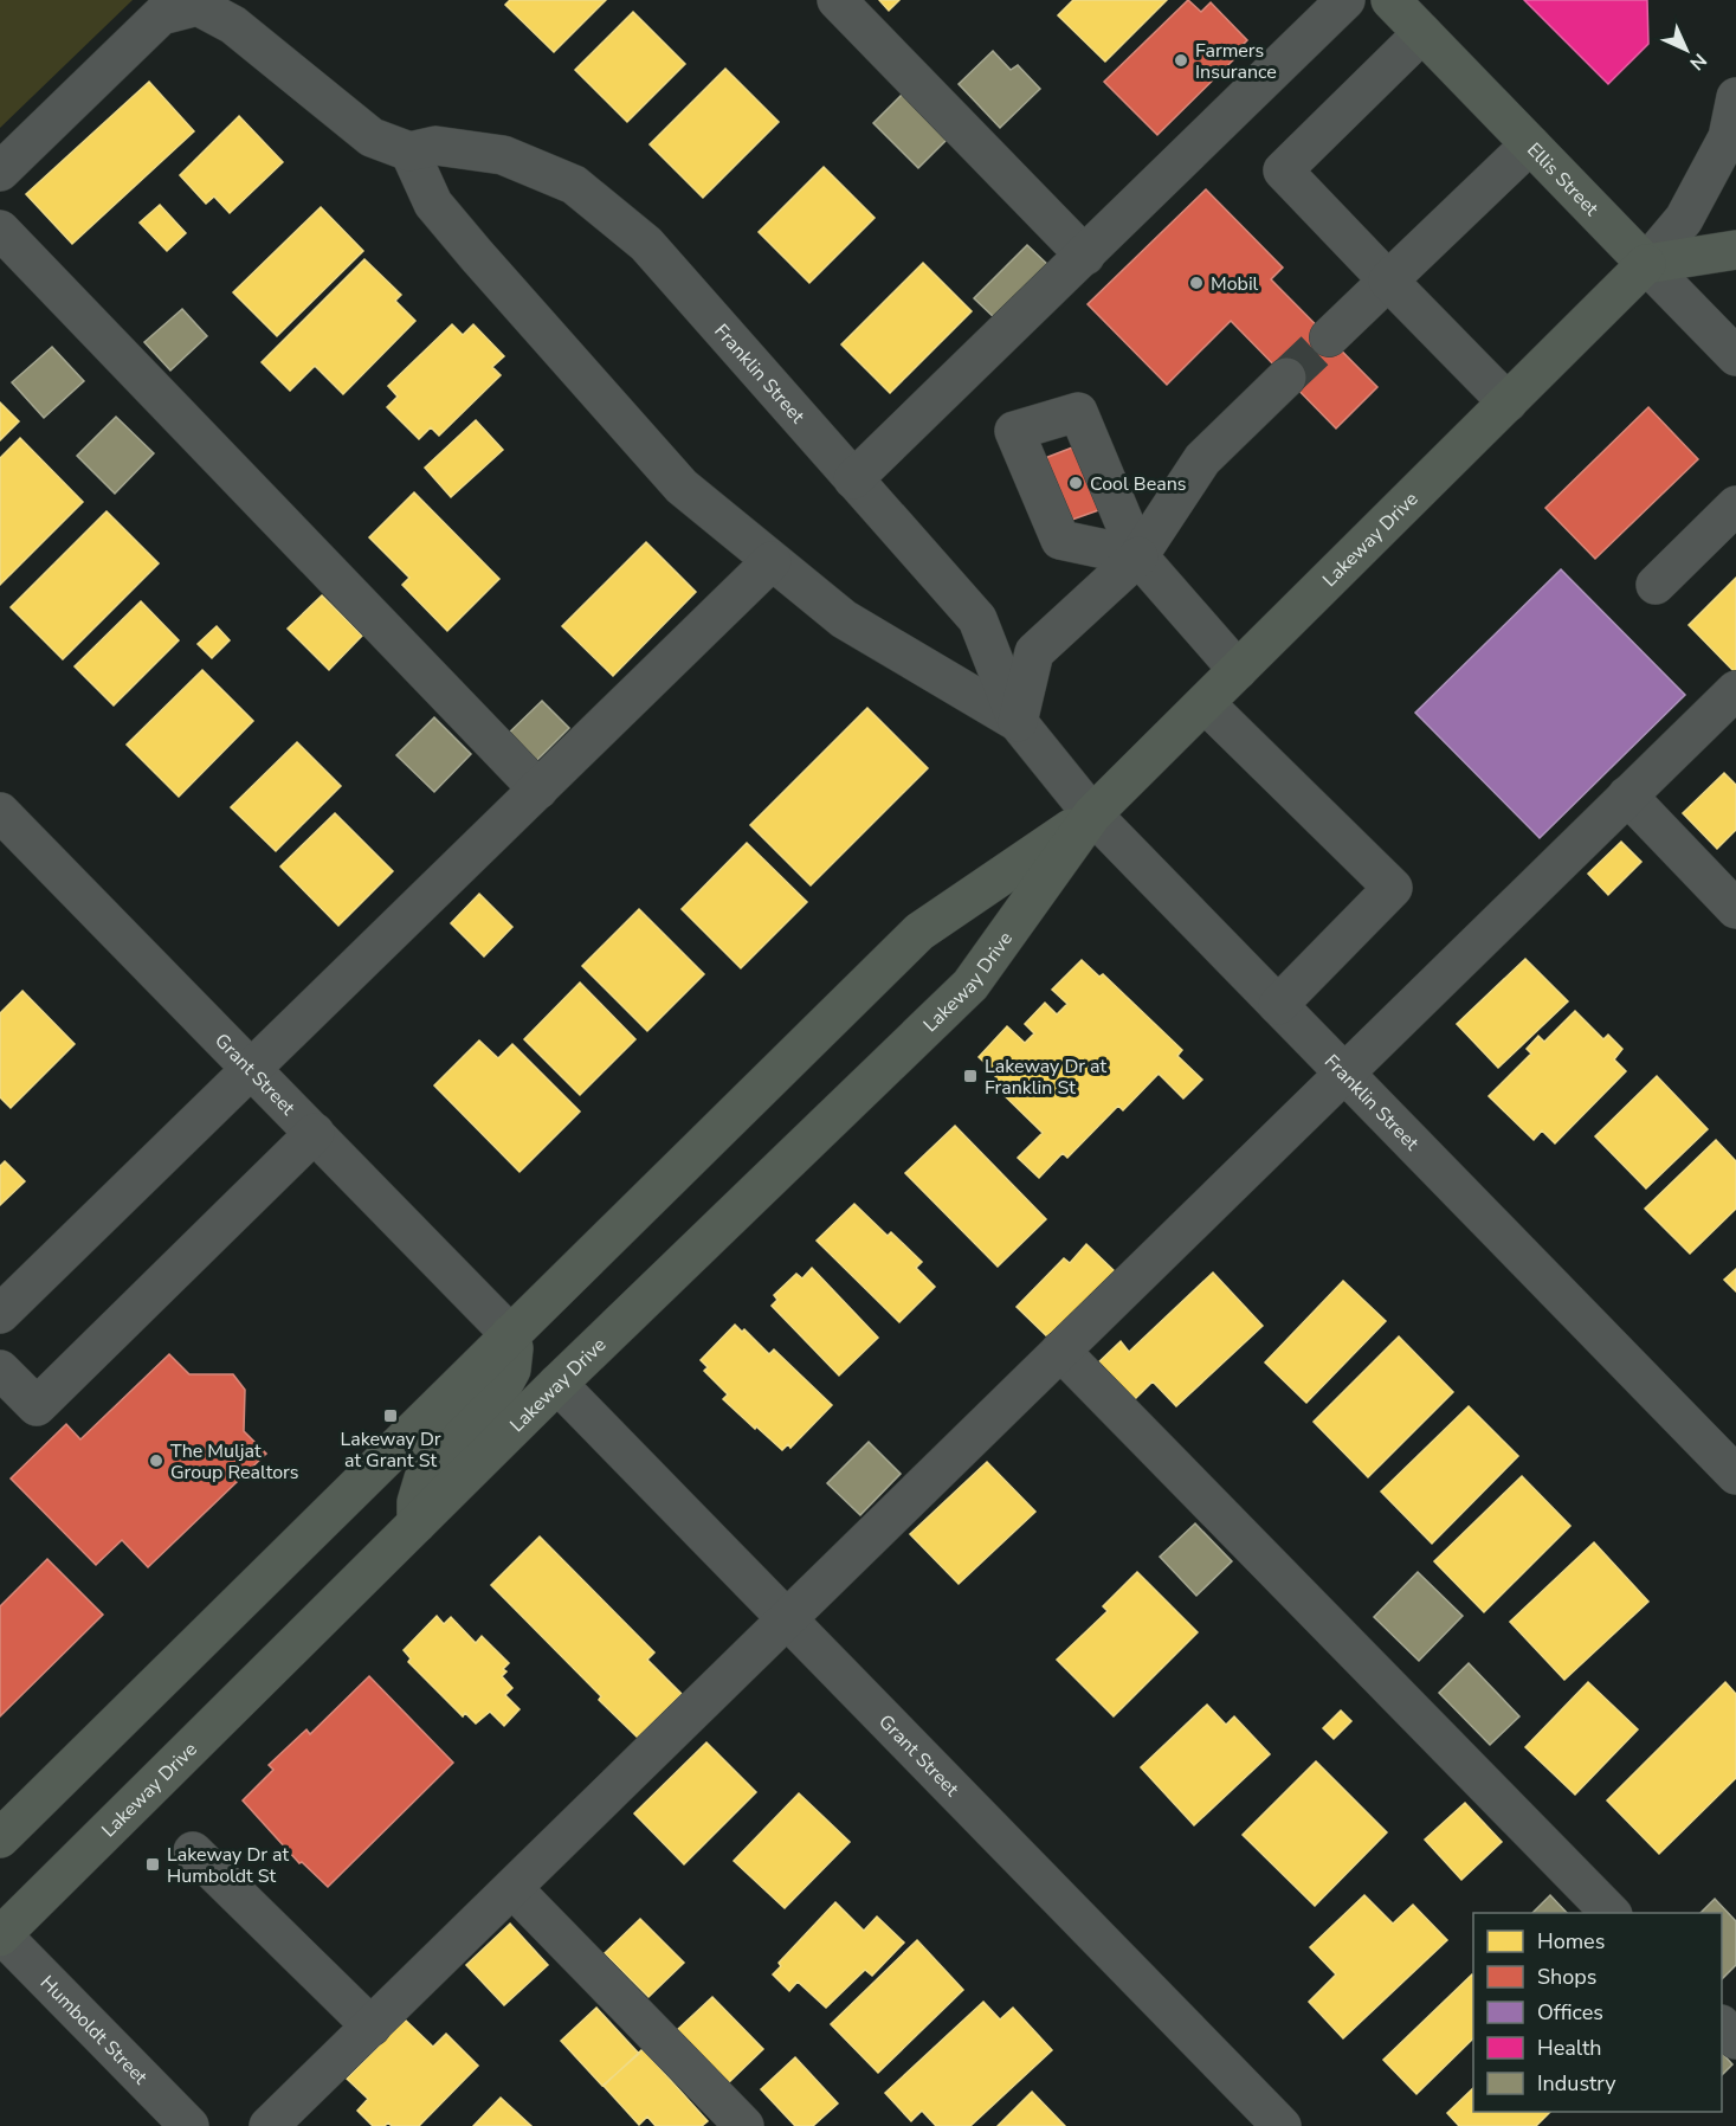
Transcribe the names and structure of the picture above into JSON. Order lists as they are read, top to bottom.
{
  "streets": {
    "main road": ["Ellis Street", "Lakeway Drive"],
    "street": ["Franklin Street", "Grant Street", "Humboldt Street"]
  },
  "crossings": [
    ["Ellis Street", "Lakeway Drive"],
    ["Franklin Street", "Lakeway Drive"],
    ["Lakeway Drive", "Grant Street"],
    ["Lakeway Drive", "Humboldt Street"]
  ],
  "places": {
    "other": [
      "Farmers Insurance",
      "Mobil",
      "Cool Beans",
      "The Muljat Group Realtors"
    ],
    "transit": ["Lakeway Dr at Franklin St", "Lakeway Dr at Grant St", "Lakeway Dr at Humboldt St"]
  },
  "legend": [
    "Homes",
    "Shops",
    "Offices",
    "Health",
    "Industry"
  ],
  "north": "bottom right"
}
